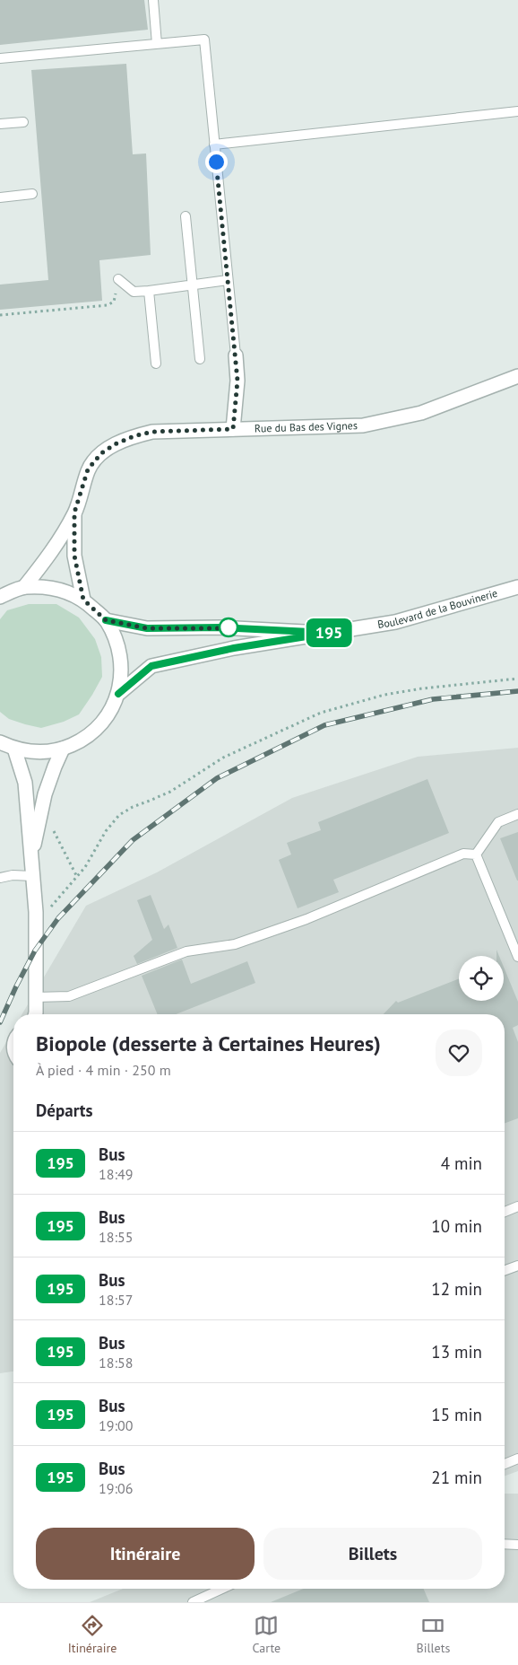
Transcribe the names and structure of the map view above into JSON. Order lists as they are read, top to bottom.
{
  "streets": {
    "street": ["Rue du Bas des Vignes", "Boulevard de la Bouvinerie"]
  },
  "lines": ["bus line 195"],
  "page": {
    "on_map": "195",
    "heading": [
      ["Biopole (desserte à Certaines Heures)", "À pied · 4 min · 250 m"],
      "Départs"
    ],
    "list": [
      {
        "mark": "195",
        "name": "Bus",
        "note": "18:49",
        "value": "4 min"
      },
      {
        "mark": "195",
        "name": "Bus",
        "note": "18:55",
        "value": "10 min"
      },
      {
        "mark": "195",
        "name": "Bus",
        "note": "18:57",
        "value": "12 min"
      },
      {
        "mark": "195",
        "name": "Bus",
        "note": "18:58",
        "value": "13 min"
      },
      {
        "mark": "195",
        "name": "Bus",
        "note": "19:00",
        "value": "15 min"
      },
      {
        "mark": "195",
        "name": "Bus",
        "note": "19:06",
        "value": "21 min"
      }
    ],
    "buttons": ["Itinéraire", "Billets"],
    "tabs": ["Itinéraire", "Carte", "Billets"]
  }
}
